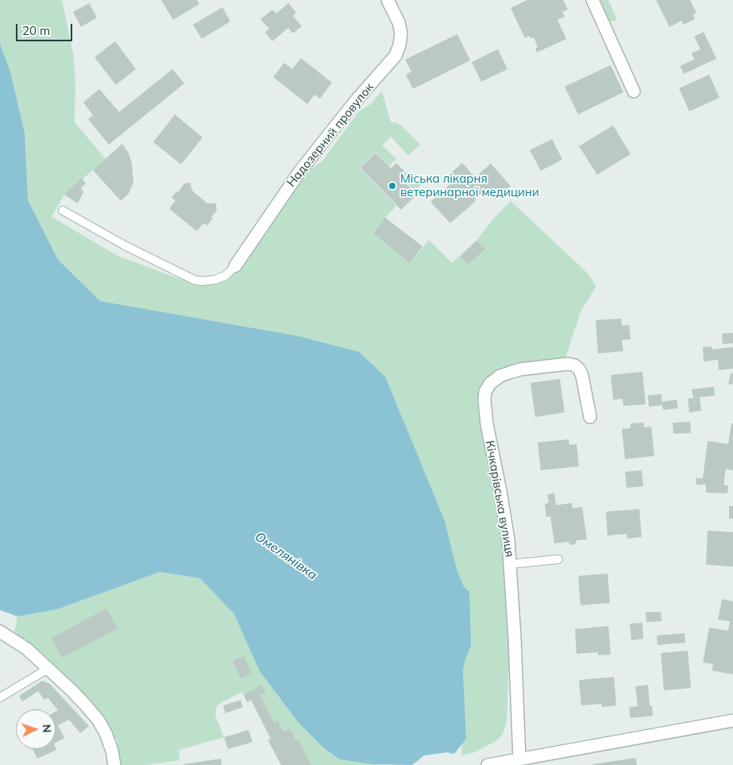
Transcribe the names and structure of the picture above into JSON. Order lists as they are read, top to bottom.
{
  "streets": {
    "street": ["Надозерний провулок", "Кічкарівська вулиця"]
  },
  "water": ["Омелянівка"],
  "places": ["Міська лікарня ветеринарної медицини"],
  "scale_bar": "20 m",
  "north": "right"
}
